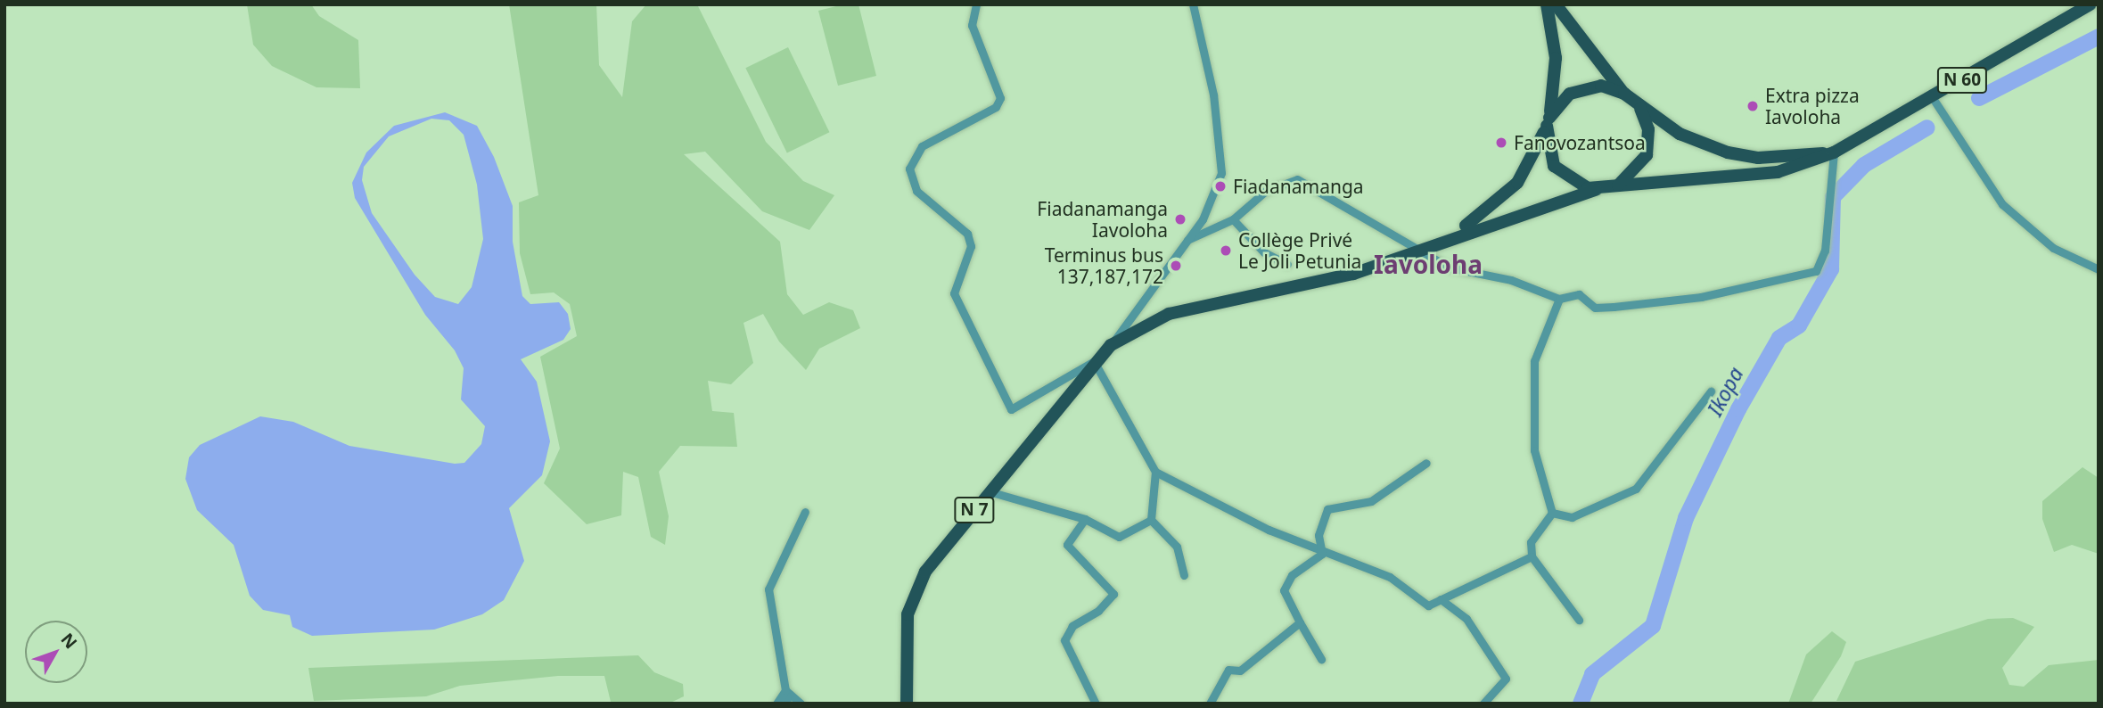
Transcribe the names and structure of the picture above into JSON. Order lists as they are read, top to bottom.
{
  "streets": {
    "main road": ["N 60", "N 7"]
  },
  "districts": ["Iavoloha"],
  "water": ["Ikopa"],
  "places": [
    "Extra pizza Iavoloha",
    "Fanovozantsoa",
    "Fiadanamanga",
    "Fiadanamanga Iavoloha",
    "Collège Privé Le Joli Petunia",
    "Terminus bus 137,187,172"
  ],
  "north": "top right"
}
